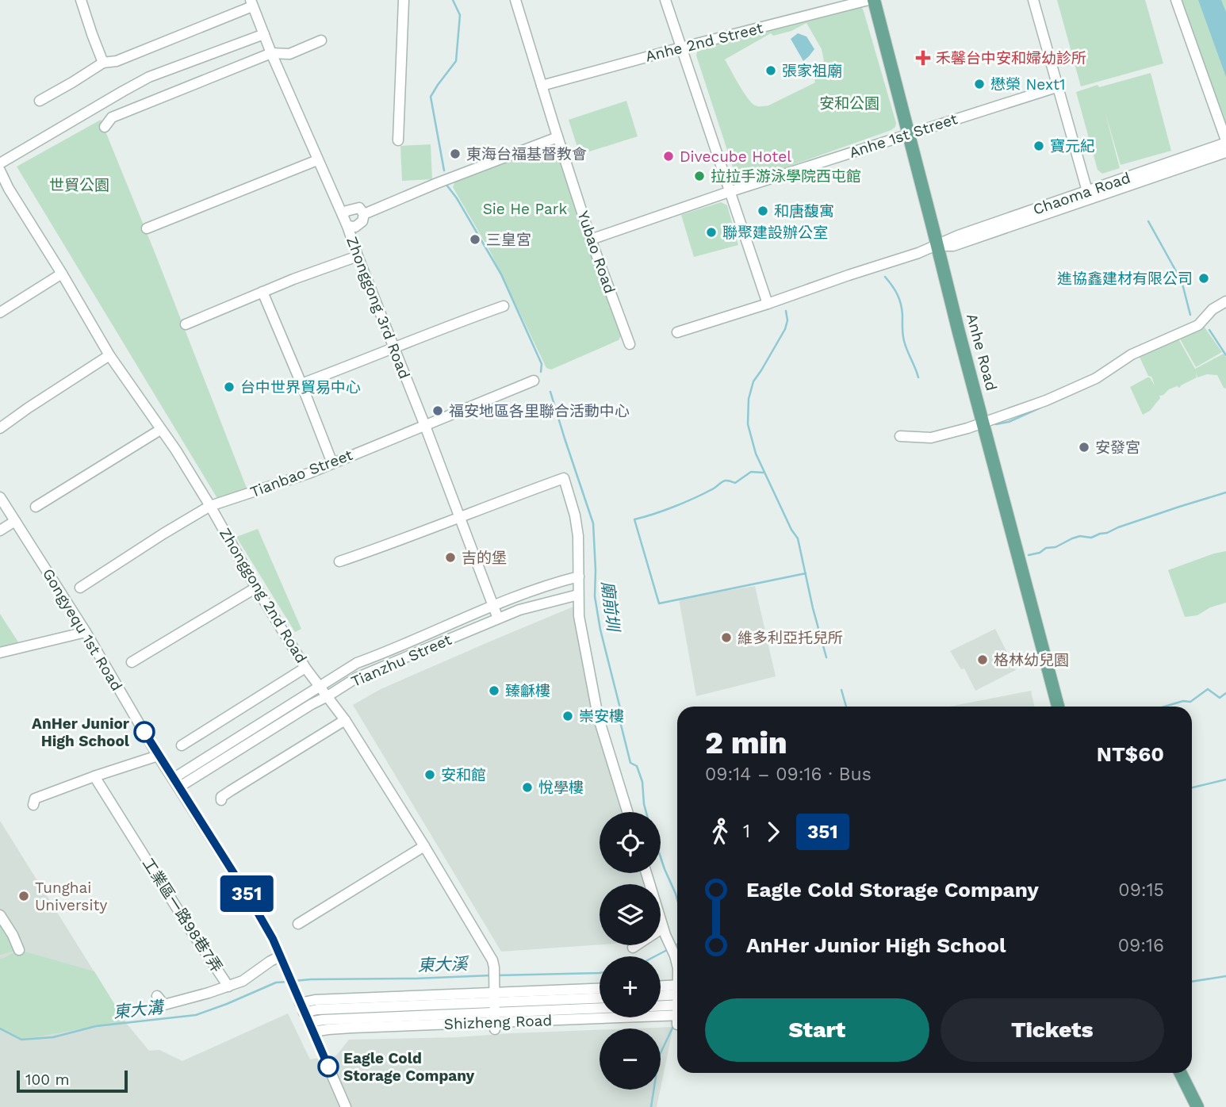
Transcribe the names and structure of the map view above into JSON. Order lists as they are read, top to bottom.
{
  "streets": {
    "main road": ["Anhe Road"],
    "street": [
      "Anhe 2nd Street",
      "Anhe 1st Street",
      "Chaoma Road",
      "Yubao Road",
      "Zhonggong 3rd Road",
      "Tianbao Street",
      "Zhonggong 2nd Road",
      "Gongyequ 1st Road",
      "Tianzhu Street",
      "工業區一路98巷7弄",
      "Shizheng Road"
    ]
  },
  "crossings": [
    ["Anhe 2nd Street", "Yubao Road"],
    ["Anhe 1st Street", "Yubao Road"],
    ["Anhe 1st Street", "Anhe Road"],
    ["Chaoma Road", "Anhe Road"],
    ["Zhonggong 3rd Road", "Tianbao Street"],
    ["Zhonggong 3rd Road", "Tianzhu Street"],
    ["Tianbao Street", "Zhonggong 2nd Road"],
    ["Zhonggong 2nd Road", "Tianzhu Street"],
    ["Zhonggong 2nd Road", "Shizheng Road"],
    ["Gongyequ 1st Road", "Tianzhu Street"],
    ["Gongyequ 1st Road", "Shizheng Road"]
  ],
  "water": ["廟前圳", "東大溪", "東大溝"],
  "parks": ["安和公園", "世貿公園", "Sie He Park"],
  "places": {
    "health": ["禾馨台中安和婦幼診所"],
    "other": [
      "張家祖廟",
      "懋榮 Next1",
      "寶元紀",
      "東海台福基督教會",
      "Divecube Hotel",
      "拉拉手游泳學院西屯館",
      "和唐馥寓",
      "聯聚建設辦公室",
      "三皇宮",
      "進協鑫建材有限公司",
      "台中世界貿易中心",
      "福安地區各里聯合活動中心",
      "安發宮",
      "吉的堡",
      "維多利亞托兒所",
      "格林幼兒園",
      "臻龢樓",
      "崇安樓",
      "AnHer Junior High School",
      "安和館",
      "悅學樓",
      "Tunghai University",
      "Eagle Cold Storage Company"
    ]
  },
  "lines": ["bus line 351"],
  "scale_bar": "100 m",
  "page": {
    "on_map": "351",
    "heading": ["2 min", "09:14 – 09:16 · Bus", "NT$60"],
    "legs": ["1", "351"],
    "map_buttons": ["+", "−"],
    "list": [
      {
        "name": "Eagle Cold Storage Company",
        "value": "09:15"
      },
      {
        "name": "AnHer Junior High School",
        "value": "09:16"
      }
    ],
    "buttons": ["Start", "Tickets"],
    "scale": "100 m"
  }
}
